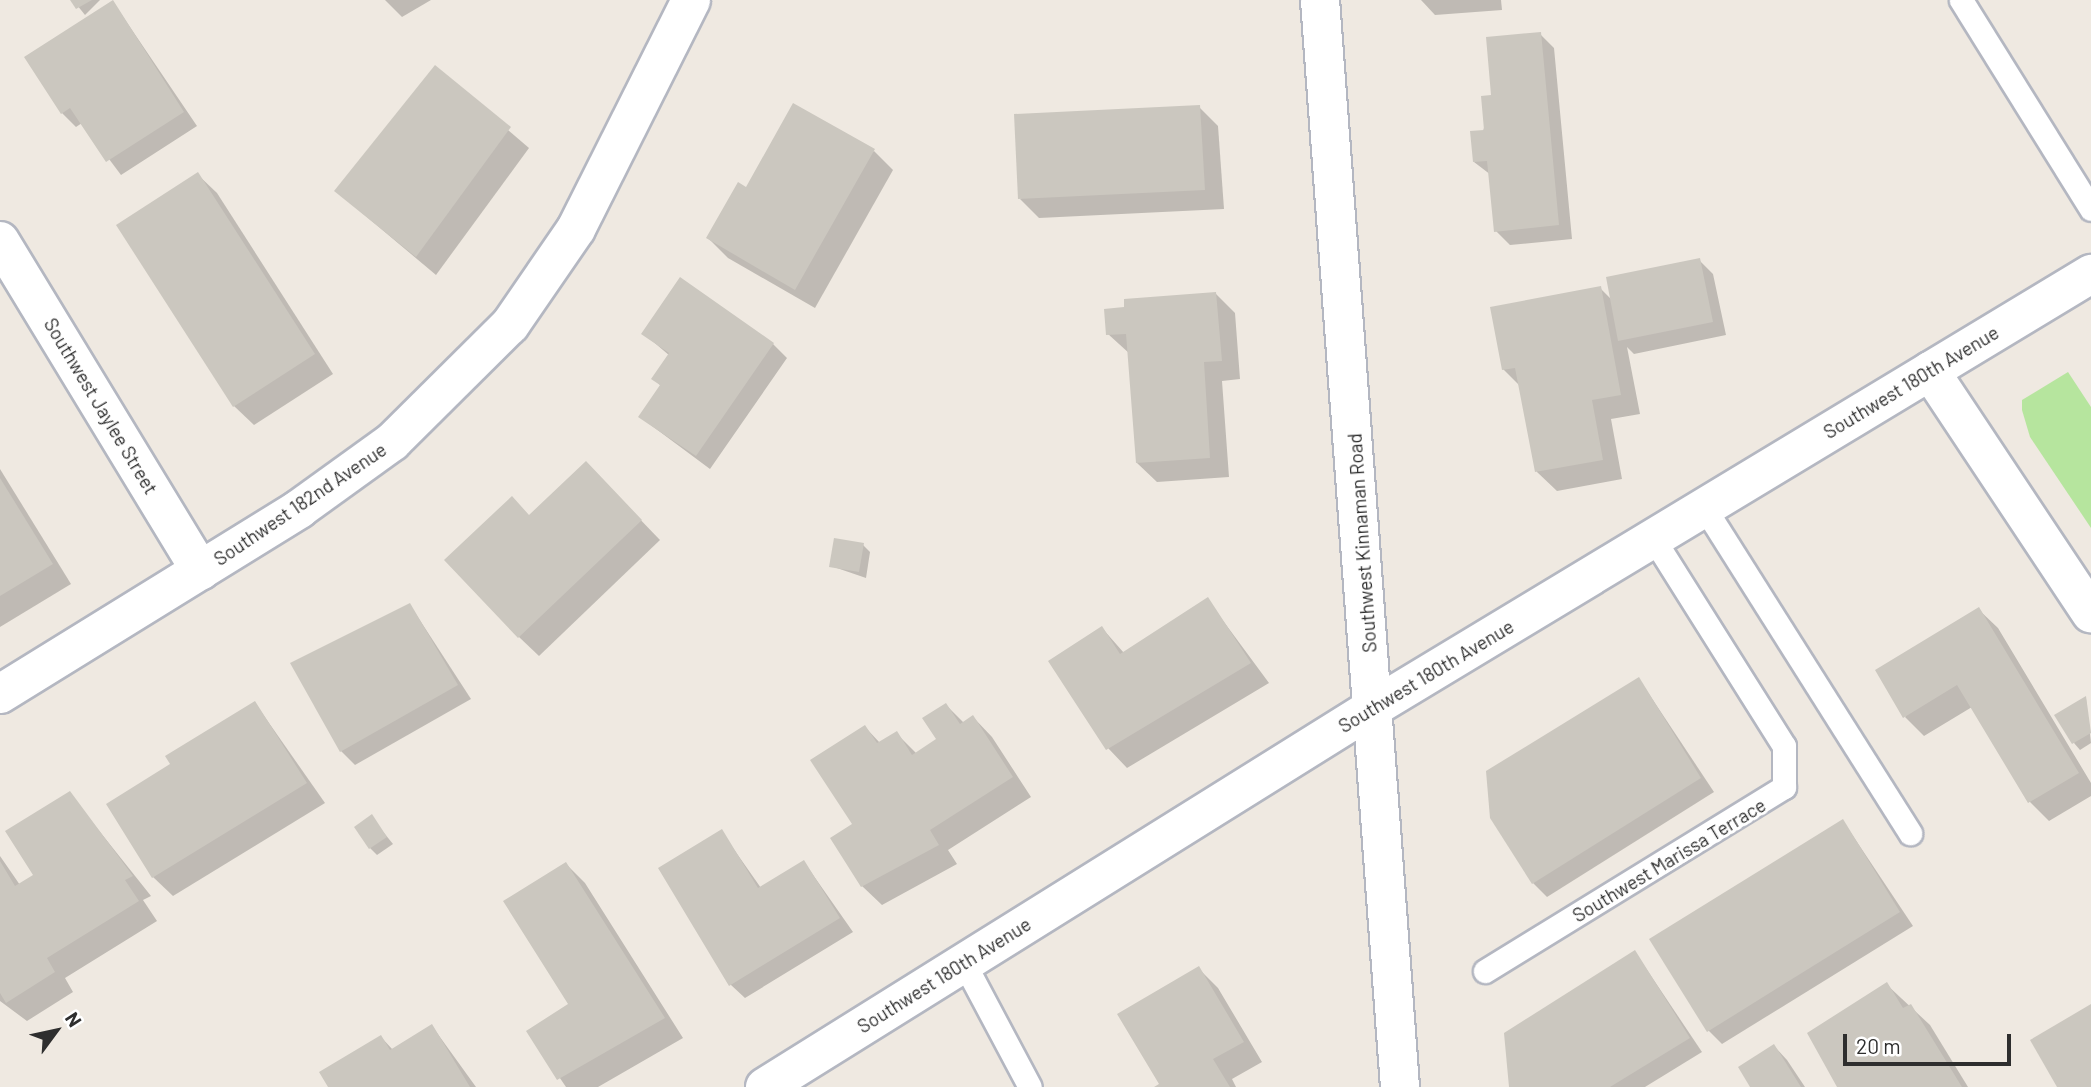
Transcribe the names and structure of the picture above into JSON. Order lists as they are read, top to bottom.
{
  "streets": {
    "street": [
      "Southwest 180th Avenue",
      "Southwest Jaylee Street",
      "Southwest 182nd Avenue",
      "Southwest Kinnaman Road"
    ],
    "lane": ["Southwest Marissa Terrace"]
  },
  "crossings": [
    ["Southwest 180th Avenue", "Southwest Kinnaman Road"],
    ["Southwest 180th Avenue", "Southwest Marissa Terrace"],
    ["Southwest Jaylee Street", "Southwest 182nd Avenue"]
  ],
  "scale_bar": "20 m",
  "north": "top right"
}
